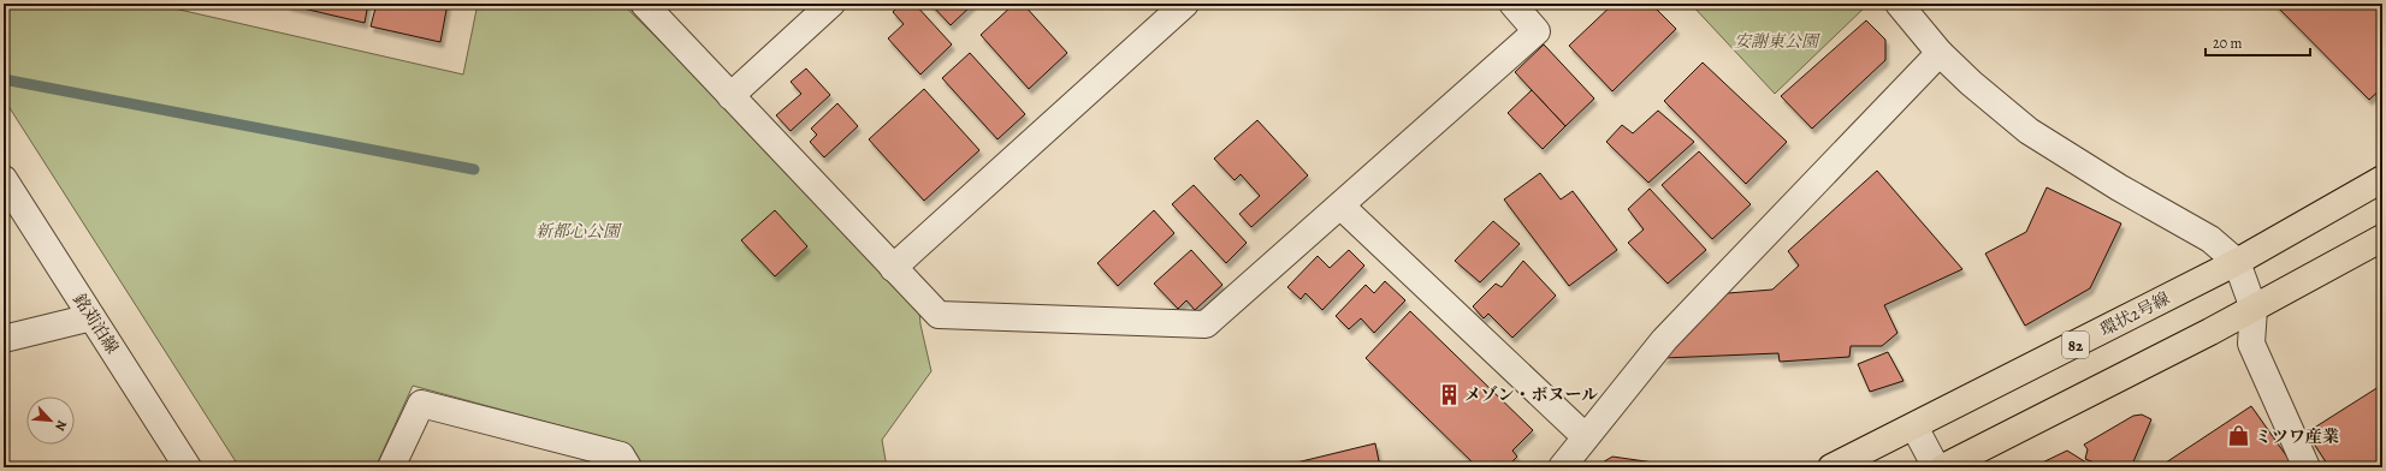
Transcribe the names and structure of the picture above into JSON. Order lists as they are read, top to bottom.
{
  "streets": {
    "main road": ["環状2号線", "82"],
    "street": ["銘苅泊線"]
  },
  "parks": ["安謝東公園", "新都心公園"],
  "places": {
    "building": ["メゾン・ボヌール"],
    "shop": ["ミツワ産業"]
  },
  "scale_bar": "20 m",
  "north": "bottom right"
}
